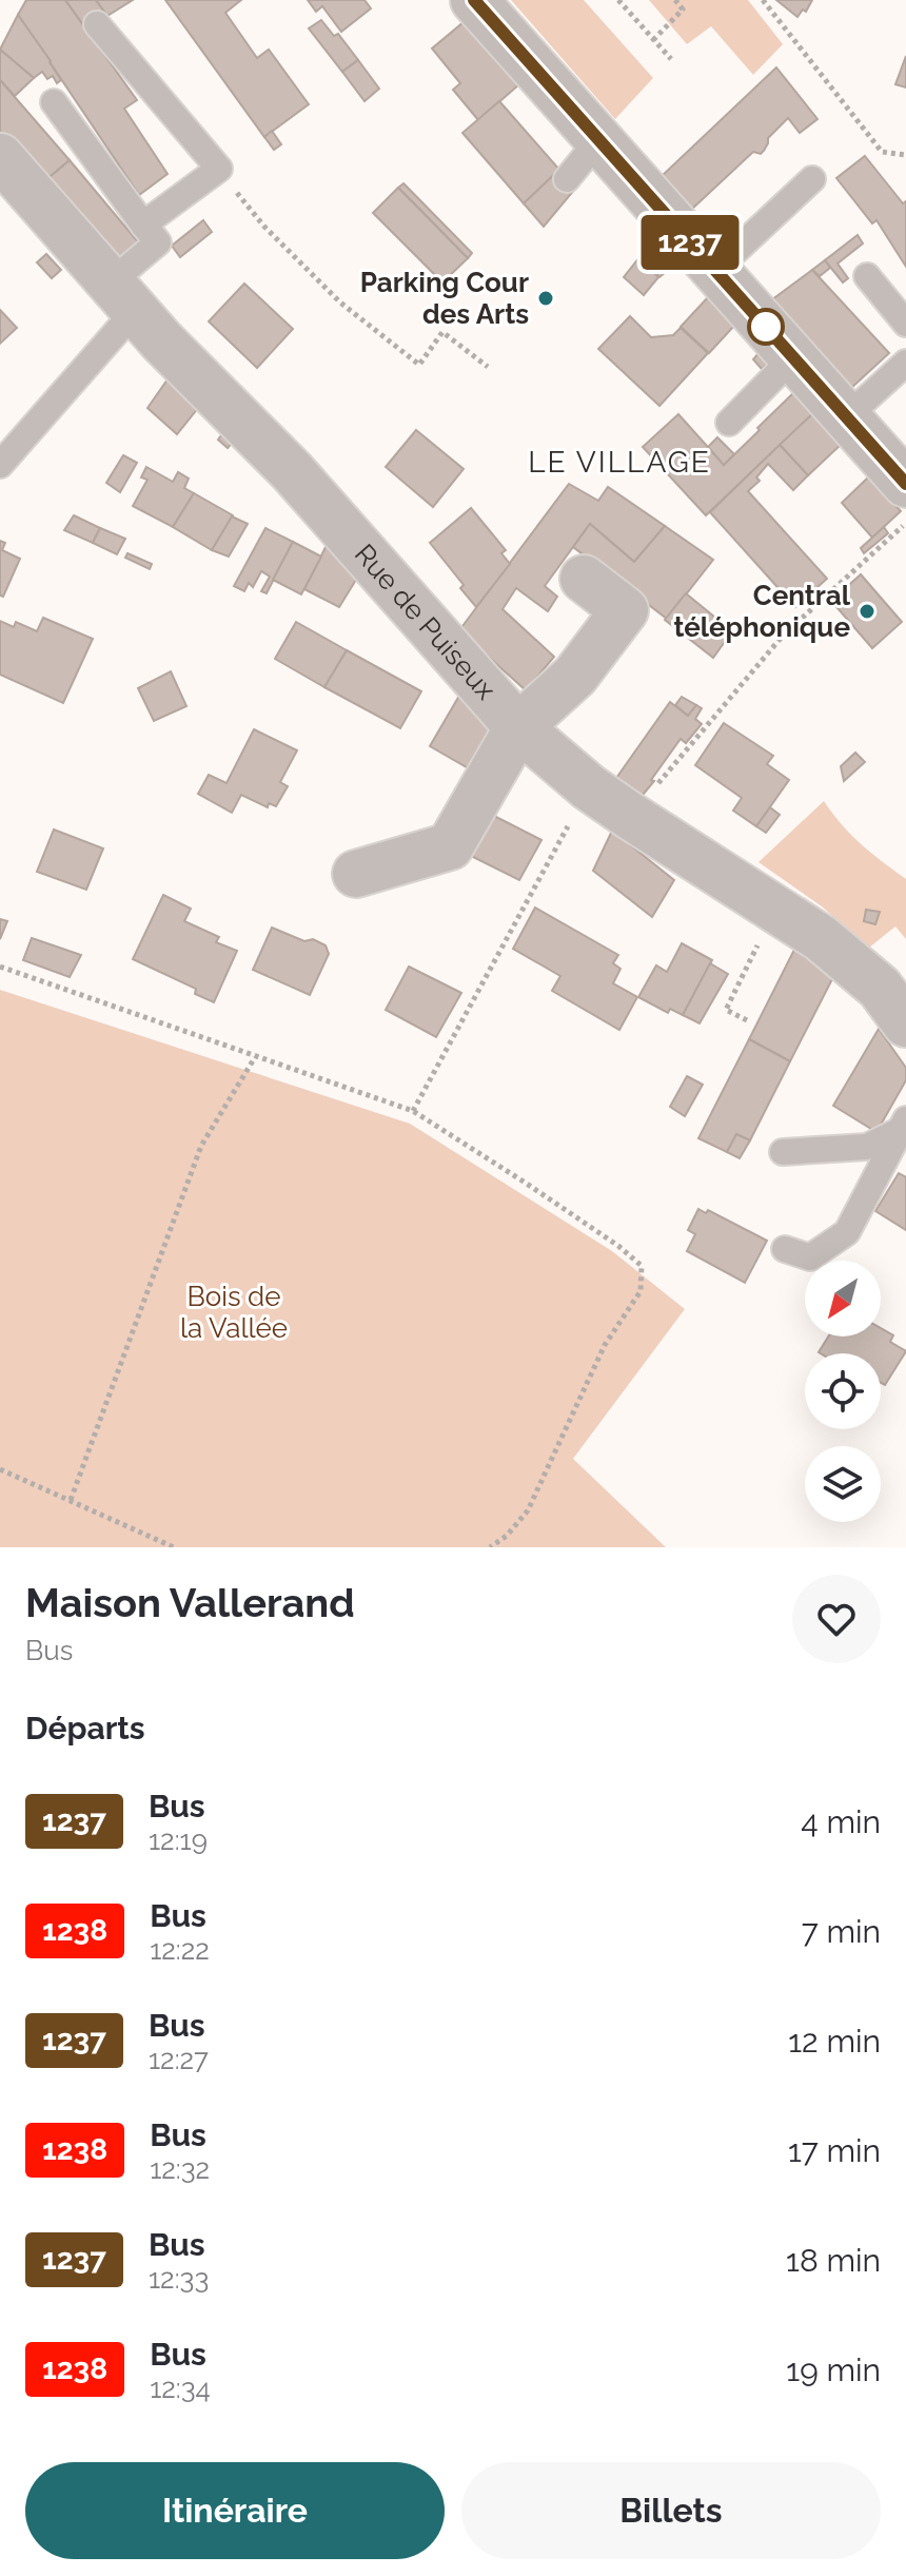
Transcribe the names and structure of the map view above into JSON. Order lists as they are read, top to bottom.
{
  "streets": {
    "street": ["Rue de Puiseux"]
  },
  "districts": ["LE VILLAGE"],
  "parks": ["Bois de la Vallée"],
  "places": ["Parking Cour des Arts", "Central téléphonique"],
  "lines": ["bus line 1237"],
  "north": "bottom left",
  "page": {
    "on_map": "1237",
    "heading": [
      ["Maison Vallerand", "Bus"],
      "Départs"
    ],
    "list": [
      {
        "mark": "1237",
        "name": "Bus",
        "note": "12:19",
        "value": "4 min"
      },
      {
        "mark": "1238",
        "name": "Bus",
        "note": "12:22",
        "value": "7 min"
      },
      {
        "mark": "1237",
        "name": "Bus",
        "note": "12:27",
        "value": "12 min"
      },
      {
        "mark": "1238",
        "name": "Bus",
        "note": "12:32",
        "value": "17 min"
      },
      {
        "mark": "1237",
        "name": "Bus",
        "note": "12:33",
        "value": "18 min"
      },
      {
        "mark": "1238",
        "name": "Bus",
        "note": "12:34",
        "value": "19 min"
      }
    ],
    "buttons": ["Itinéraire", "Billets"]
  }
}
